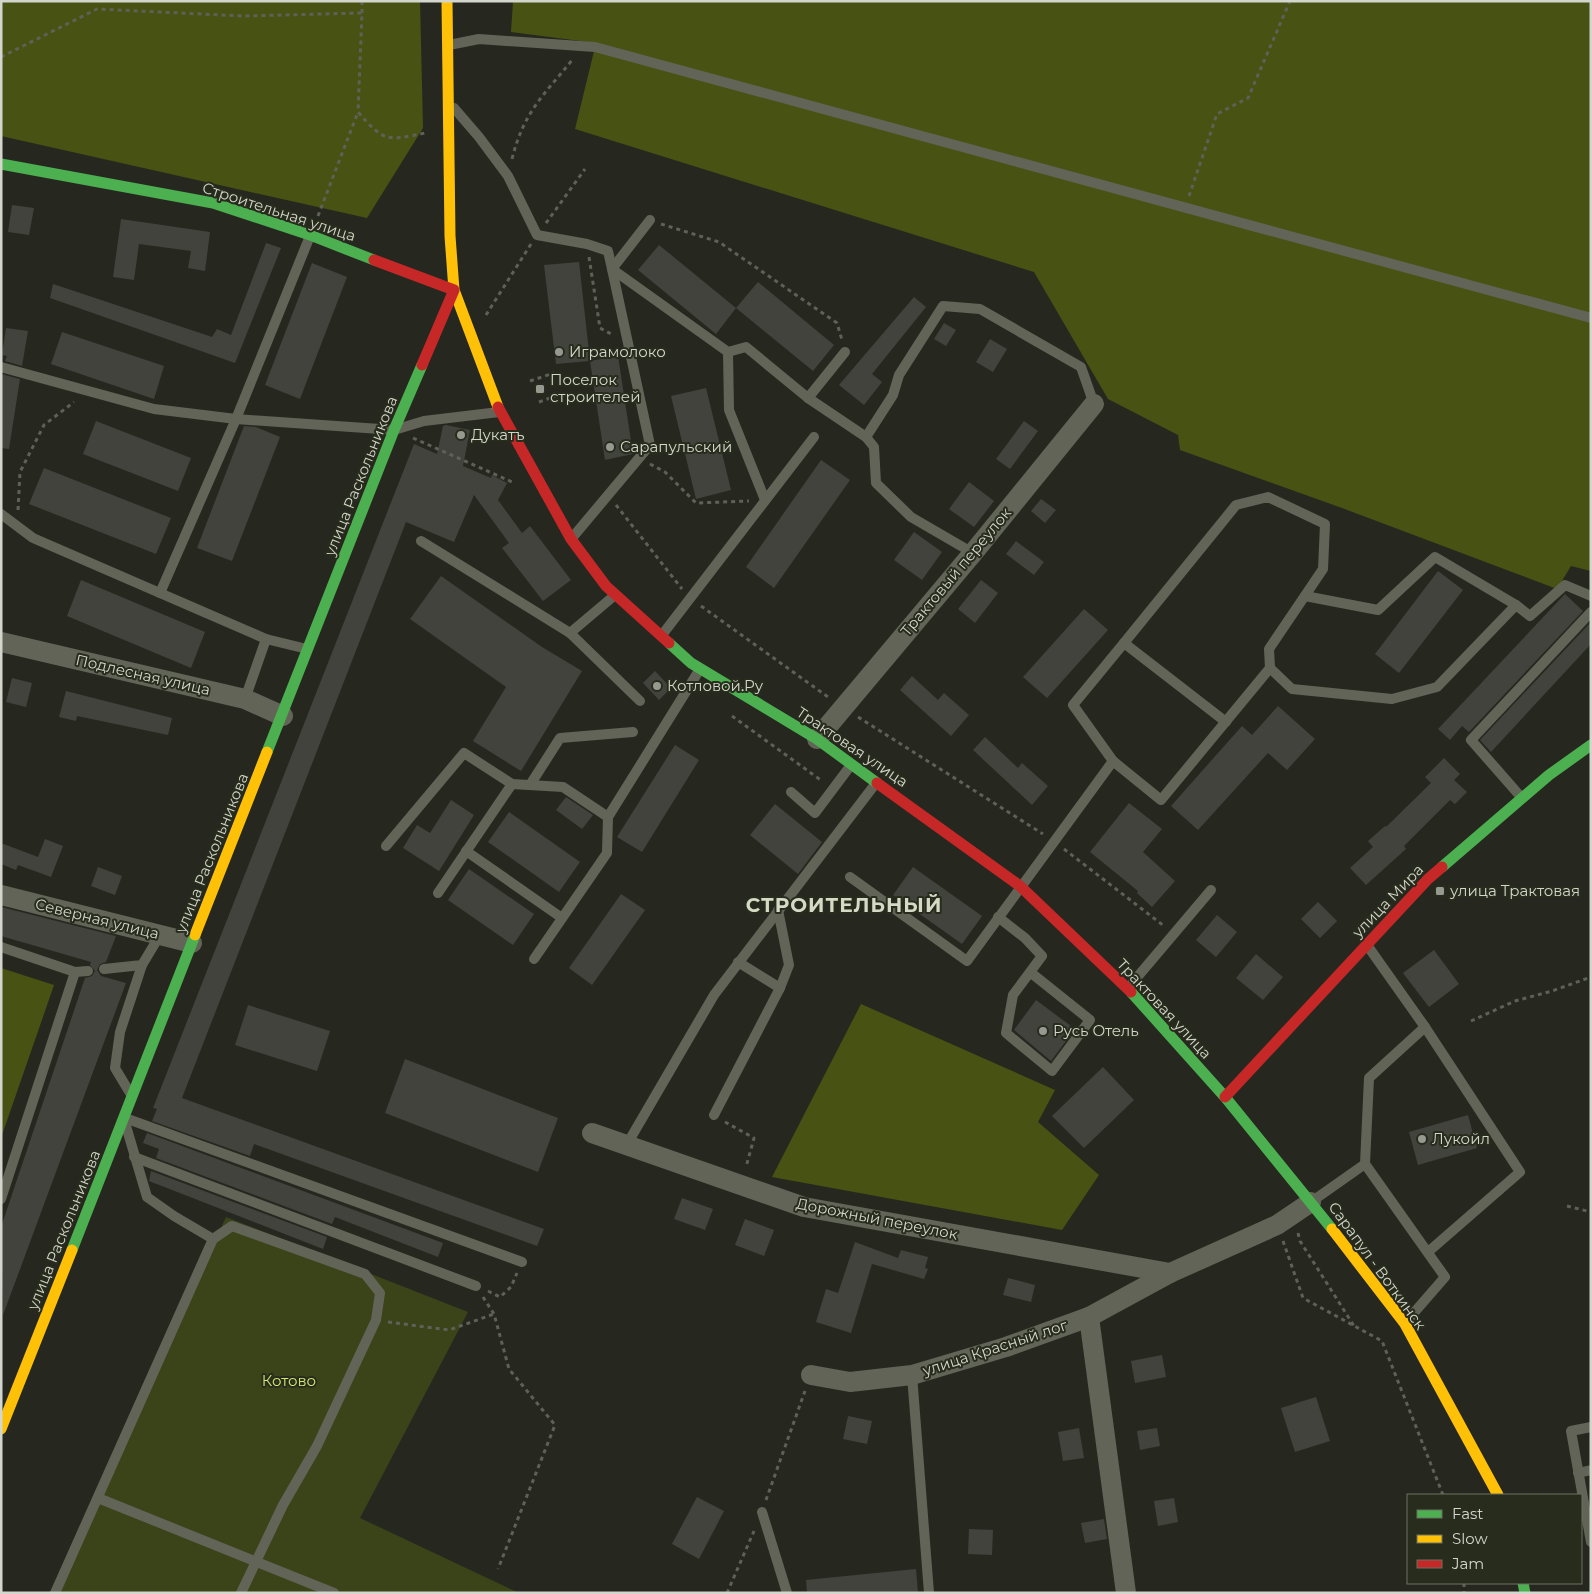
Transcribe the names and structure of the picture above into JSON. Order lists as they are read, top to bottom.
{
  "streets": {
    "main road": [
      "Строительная улица",
      "улица Раскольникова",
      "Трактовая улица",
      "улица Мира",
      "Сарапул - Воткинск"
    ],
    "street": [
      "Трактовый переулок",
      "Подлесная улица",
      "Северная улица",
      "Дорожный переулок",
      "улица Красный лог"
    ]
  },
  "crossings": [
    ["Строительная улица", "улица Раскольникова"],
    ["улица Раскольникова", "Подлесная улица"],
    ["улица Раскольникова", "Трактовая улица"],
    ["улица Раскольникова", "Северная улица"],
    ["Трактовый переулок", "Трактовая улица"],
    ["Трактовая улица", "улица Мира"],
    ["Трактовая улица", "Сарапул - Воткинск"],
    ["улица Мира", "Сарапул - Воткинск"],
    ["Дорожный переулок", "улица Красный лог"],
    ["Сарапул - Воткинск", "улица Красный лог"]
  ],
  "districts": ["СТРОИТЕЛЬНЫЙ"],
  "parks": ["Котово"],
  "places": {
    "other": [
      "Играмолоко",
      "Дукатъ",
      "Сарапульский",
      "Котловой.Ру",
      "Русь Отель",
      "Лукойл"
    ],
    "transit": ["Поселок строителей", "улица Трактовая"]
  },
  "legend": ["Fast", "Slow", "Jam"]
}
